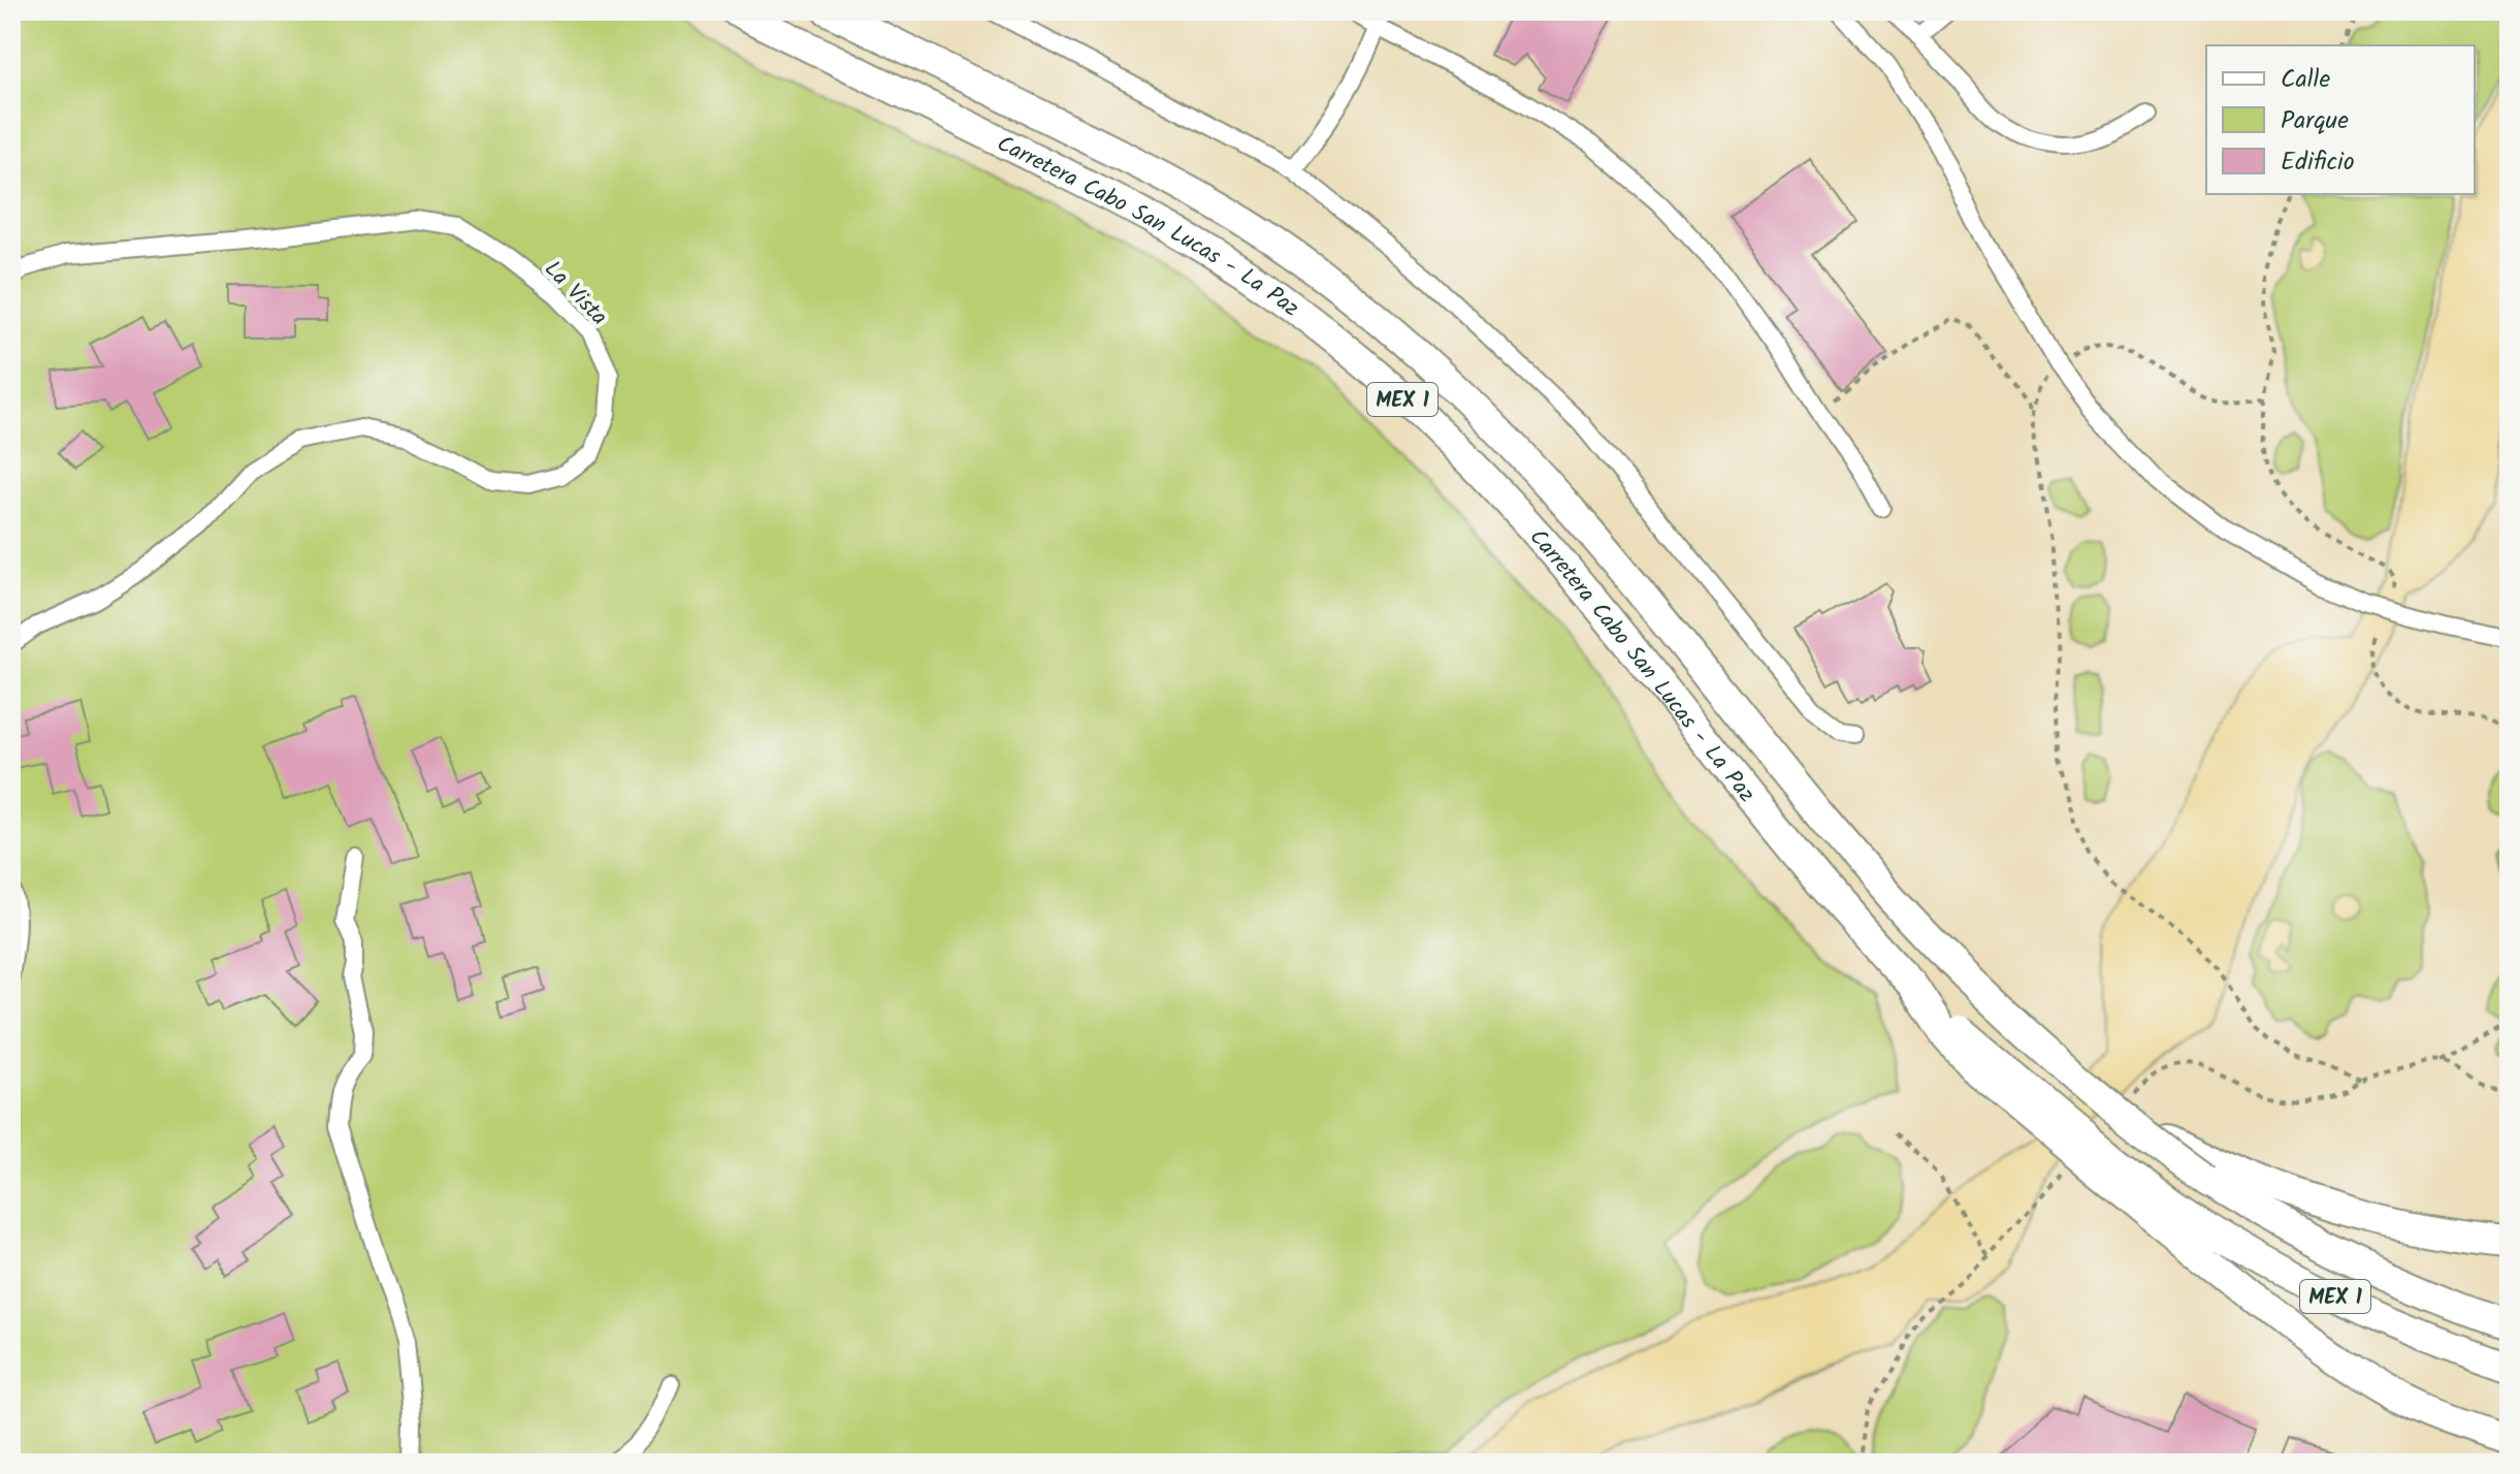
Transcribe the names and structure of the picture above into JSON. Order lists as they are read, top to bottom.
{
  "streets": {
    "highway": ["Carretera Cabo San Lucas - La Paz", "MEX 1"],
    "street": ["La Vista"]
  },
  "legend": ["Calle", "Parque", "Edificio"]
}
